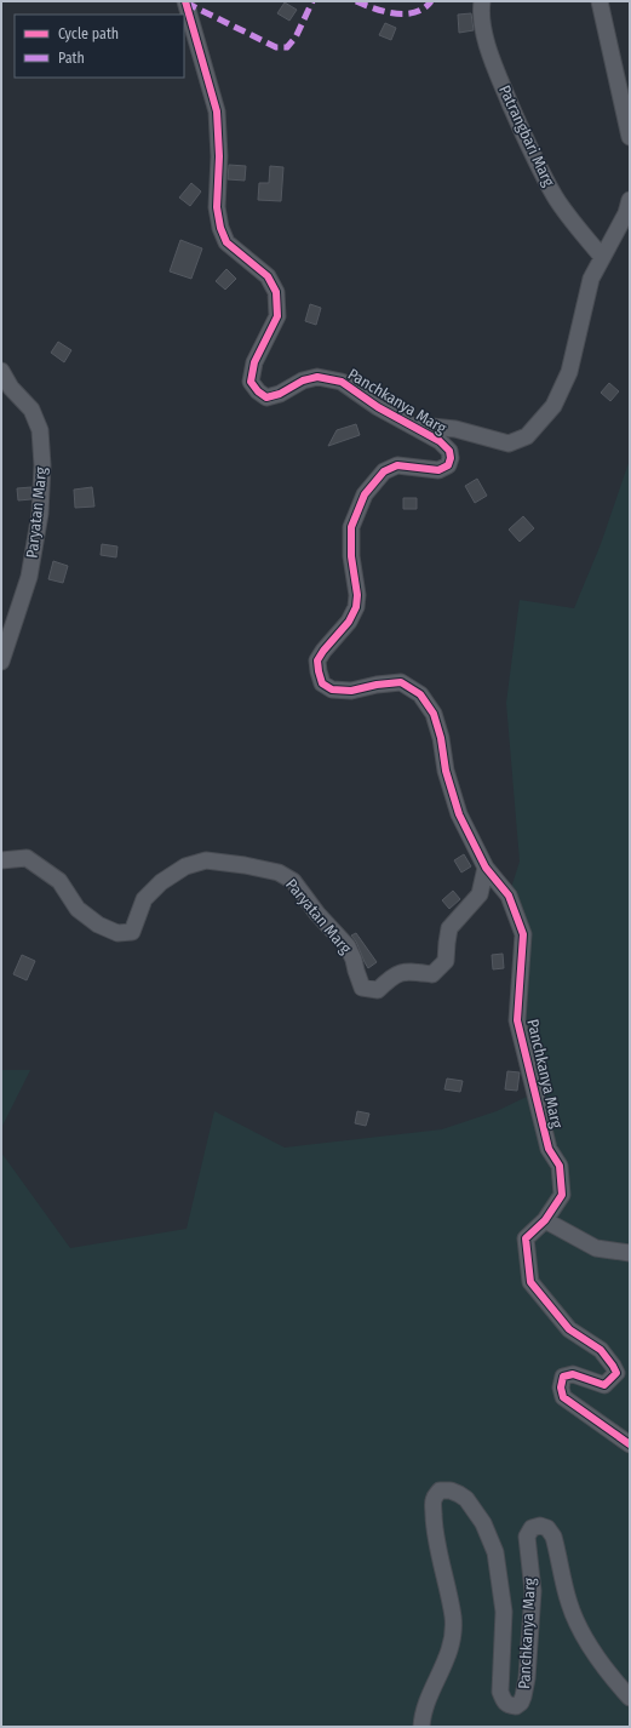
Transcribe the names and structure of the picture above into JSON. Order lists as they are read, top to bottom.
{
  "streets": {
    "street": ["Patrangbari Marg", "Panchkanya Marg", "Paryatan Marg"]
  },
  "crossings": [
    ["Panchkanya Marg", "Paryatan Marg"]
  ],
  "legend": ["Cycle path", "Path"]
}
